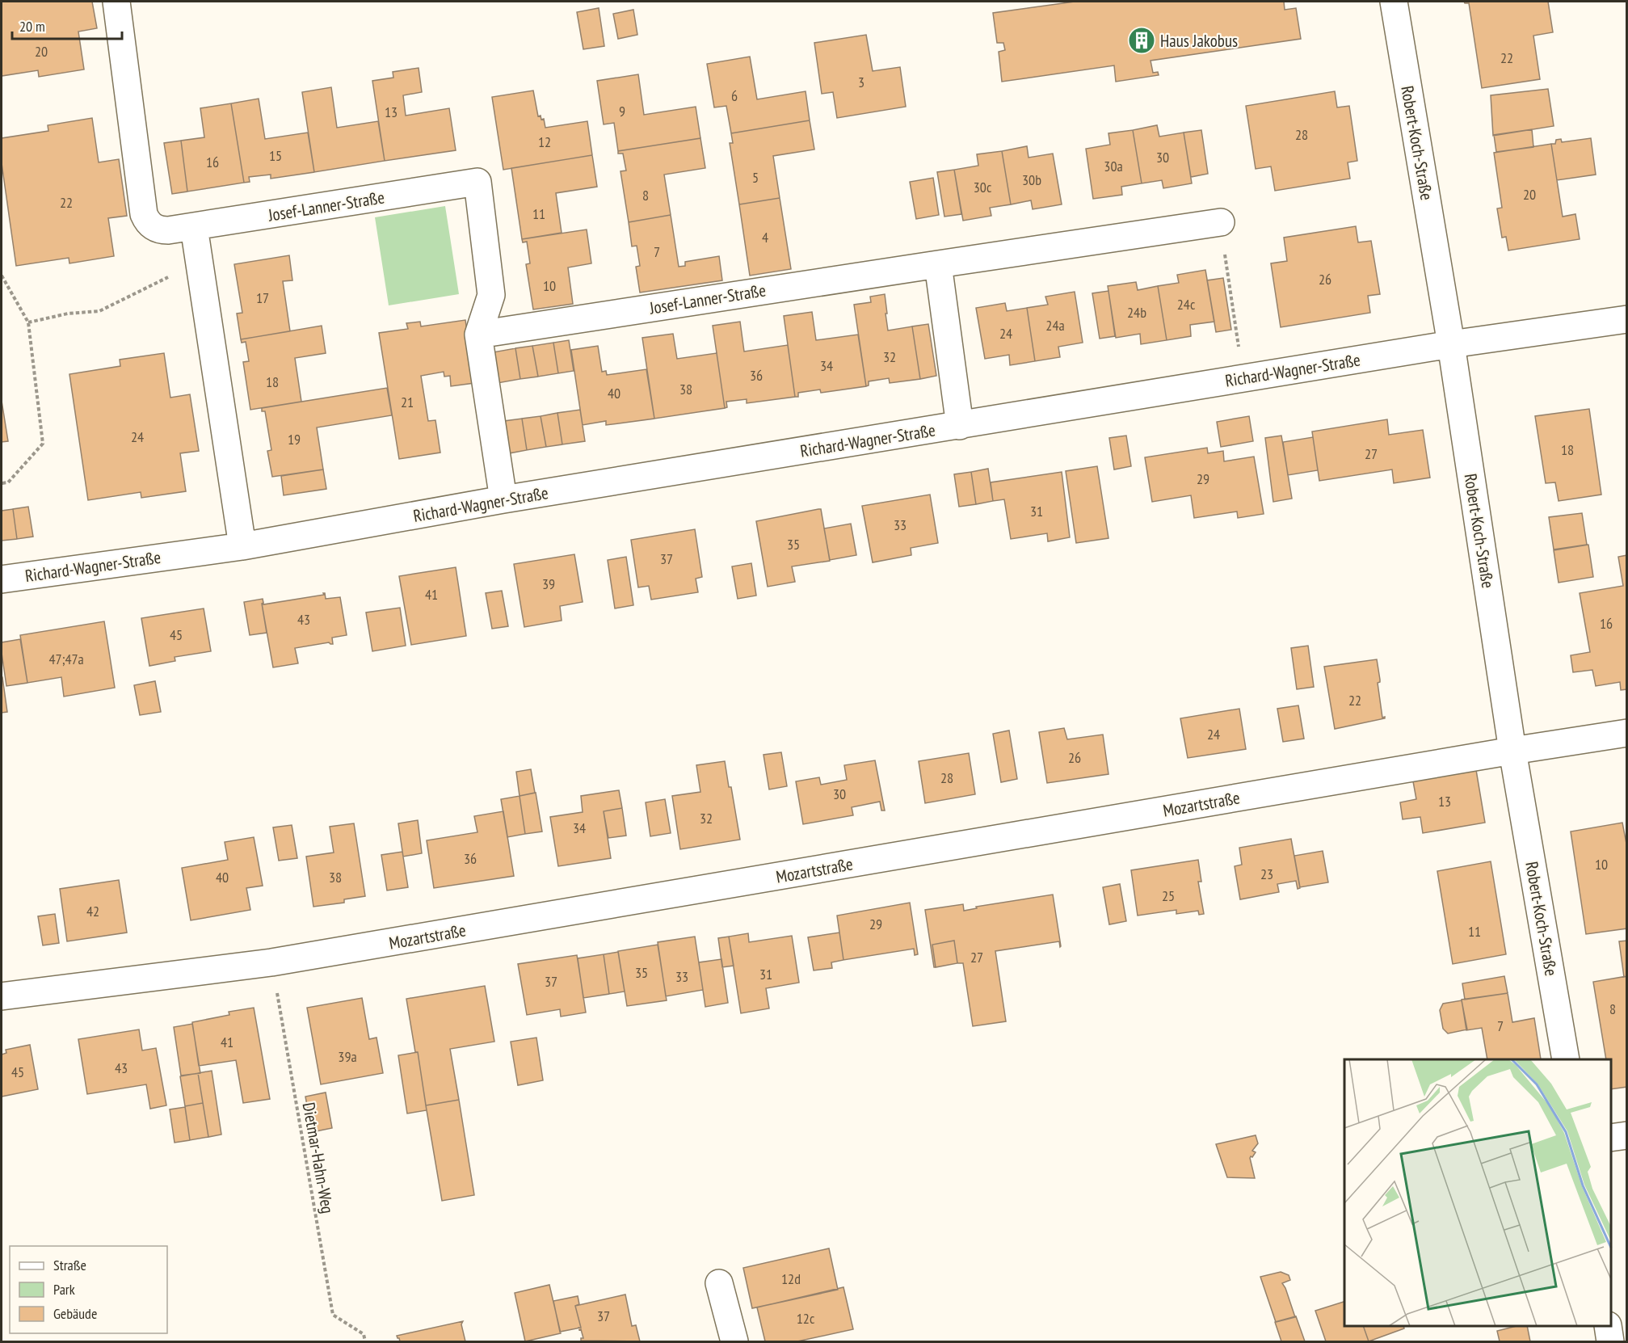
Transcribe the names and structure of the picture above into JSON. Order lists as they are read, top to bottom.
{
  "streets": {
    "street": [
      "Robert-Koch-Straße",
      "Josef-Lanner-Straße",
      "Richard-Wagner-Straße",
      "Mozartstraße"
    ],
    "path": ["Dietmar-Hahn-Weg"]
  },
  "crossings": [
    ["Robert-Koch-Straße", "Richard-Wagner-Straße"],
    ["Robert-Koch-Straße", "Mozartstraße"],
    ["Josef-Lanner-Straße", "Richard-Wagner-Straße"],
    ["Mozartstraße", "Dietmar-Hahn-Weg"]
  ],
  "places": {
    "building": ["Haus Jakobus"]
  },
  "house_numbers": [
    "20",
    "22",
    "3",
    "6",
    "9",
    "13",
    "28",
    "12",
    "15",
    "30",
    "16",
    "30a",
    "5",
    "30b",
    "30c",
    "20",
    "8",
    "22",
    "11",
    "4",
    "7",
    "26",
    "10",
    "17",
    "24c",
    "24b",
    "24a",
    "24",
    "32",
    "34",
    "36",
    "18",
    "38",
    "40",
    "21",
    "24",
    "19",
    "18",
    "27",
    "29",
    "31",
    "33",
    "35",
    "37",
    "39",
    "41",
    "43",
    "16",
    "45",
    "47;47a",
    "22",
    "24",
    "26",
    "28",
    "30",
    "13",
    "32",
    "34",
    "36",
    "10",
    "23",
    "40",
    "38",
    "25",
    "42",
    "29",
    "11",
    "27",
    "35",
    "31",
    "33",
    "37",
    "8",
    "7",
    "41",
    "39a",
    "43",
    "45",
    "12d",
    "37",
    "12c"
  ],
  "legend": ["Straße", "Park", "Gebäude"],
  "scale_bar": "20 m"
}
